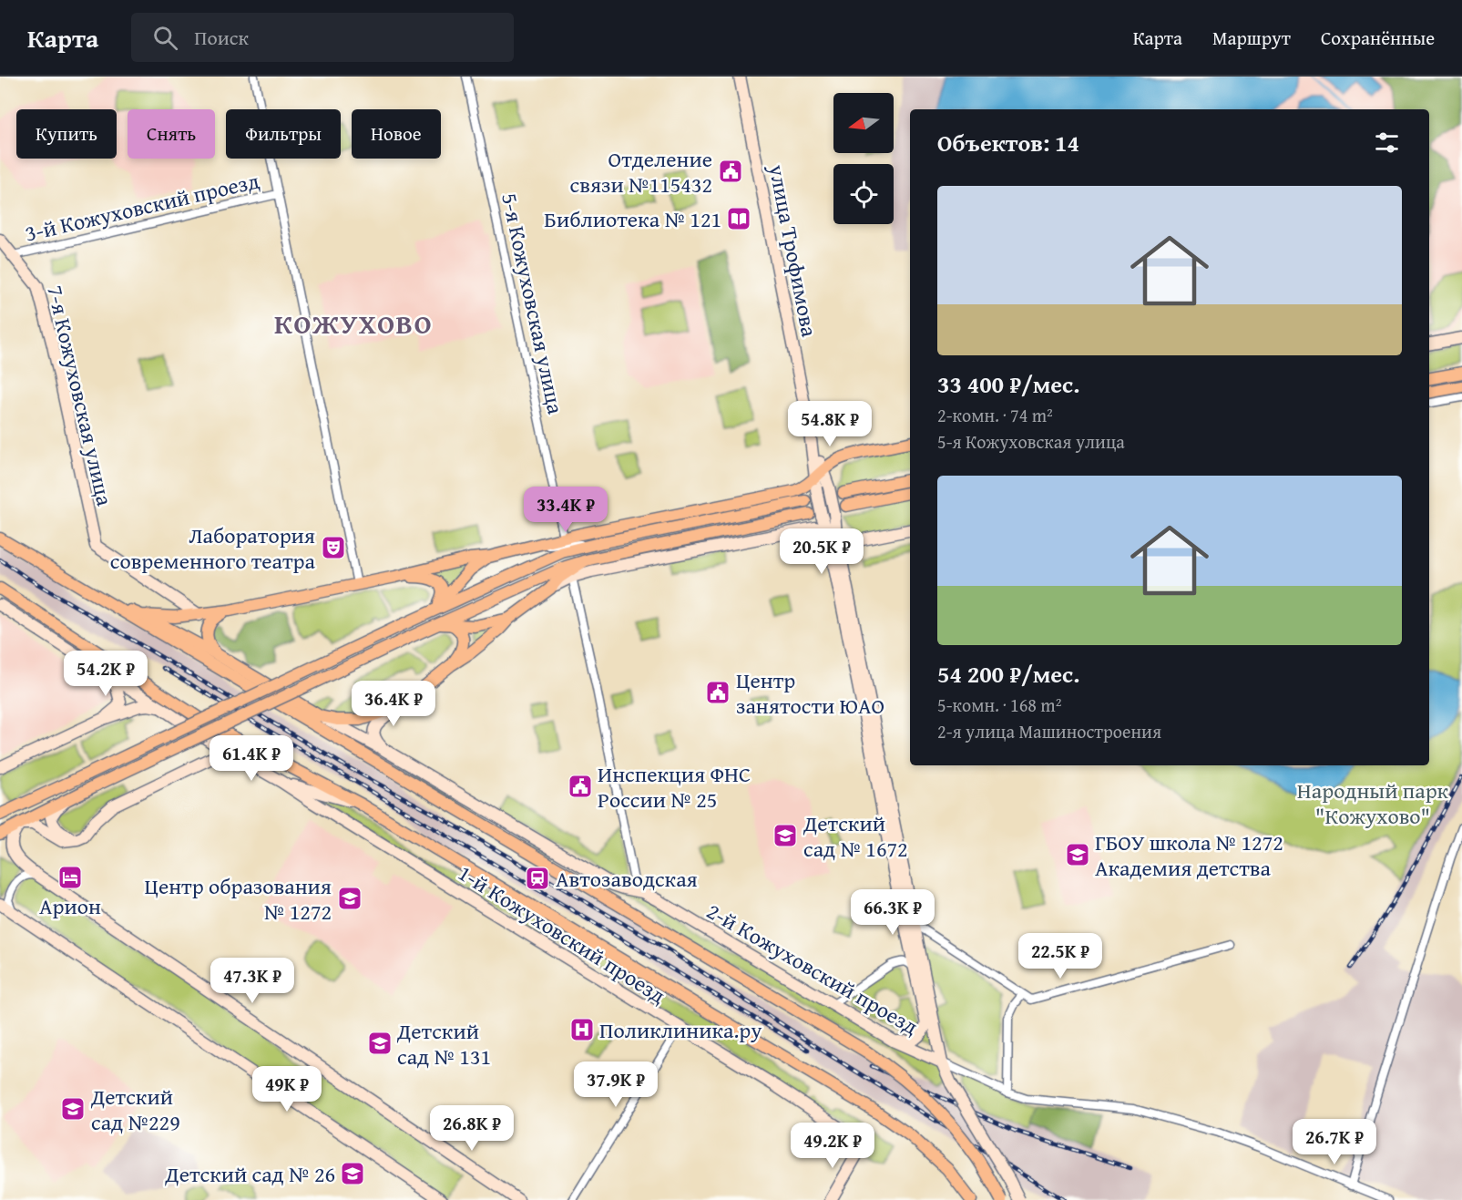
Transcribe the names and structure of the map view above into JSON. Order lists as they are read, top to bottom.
{
  "streets": {
    "main road": [
      "улица Трофимова",
      "7-я Кожуховская улица",
      "1-й Кожуховский проезд",
      "2-й Кожуховский проезд"
    ],
    "street": ["3-й Кожуховский проезд", "5-я Кожуховская улица"]
  },
  "crossings": [
    ["3-й Кожуховский проезд", "7-я Кожуховская улица"],
    ["улица Трофимова", "2-й Кожуховский проезд"]
  ],
  "districts": ["КОЖУХОВО"],
  "parks": ["Народный парк \"Кожухово\""],
  "places": {
    "public building": ["Отделение связи №115432", "Центр занятости ЮАО", "Инспекция ФНС России № 25"],
    "library": ["Библиотека № 121"],
    "theatre": ["Лаборатория современного театра"],
    "school or university": [
      "Детский сад № 1672",
      "ГБОУ школа № 1272 Академия детства",
      "Центр образования № 1272",
      "Детский сад № 131",
      "Детский сад №229",
      "Детский сад № 26"
    ],
    "hotel": ["Арион"],
    "station": ["Автозаводская"],
    "hospital": ["Поликлиника.ру"]
  },
  "north": "left",
  "page": {
    "header": "Карта",
    "search": "Поиск",
    "nav": ["Карта", "Маршрут", "Сохранённые"],
    "chip": [
      "Купить",
      "Снять",
      "Фильтры",
      "Новое"
    ],
    "heading": "Объектов: 14",
    "list": [
      {
        "name": "33 400 ₽/мес.",
        "note": "2-комн. · 74 m² · 5-я Кожуховская улица"
      },
      {
        "name": "54 200 ₽/мес.",
        "note": "5-комн. · 168 m² · 2-я улица Машиностроения"
      }
    ],
    "price": [
      "54.8K ₽",
      "33.4K ₽",
      "20.5K ₽",
      "54.2K ₽",
      "36.4K ₽",
      "61.4K ₽",
      "66.3K ₽",
      "22.5K ₽",
      "47.3K ₽",
      "37.9K ₽",
      "49K ₽",
      "26.8K ₽",
      "26.7K ₽",
      "49.2K ₽"
    ]
  }
}
